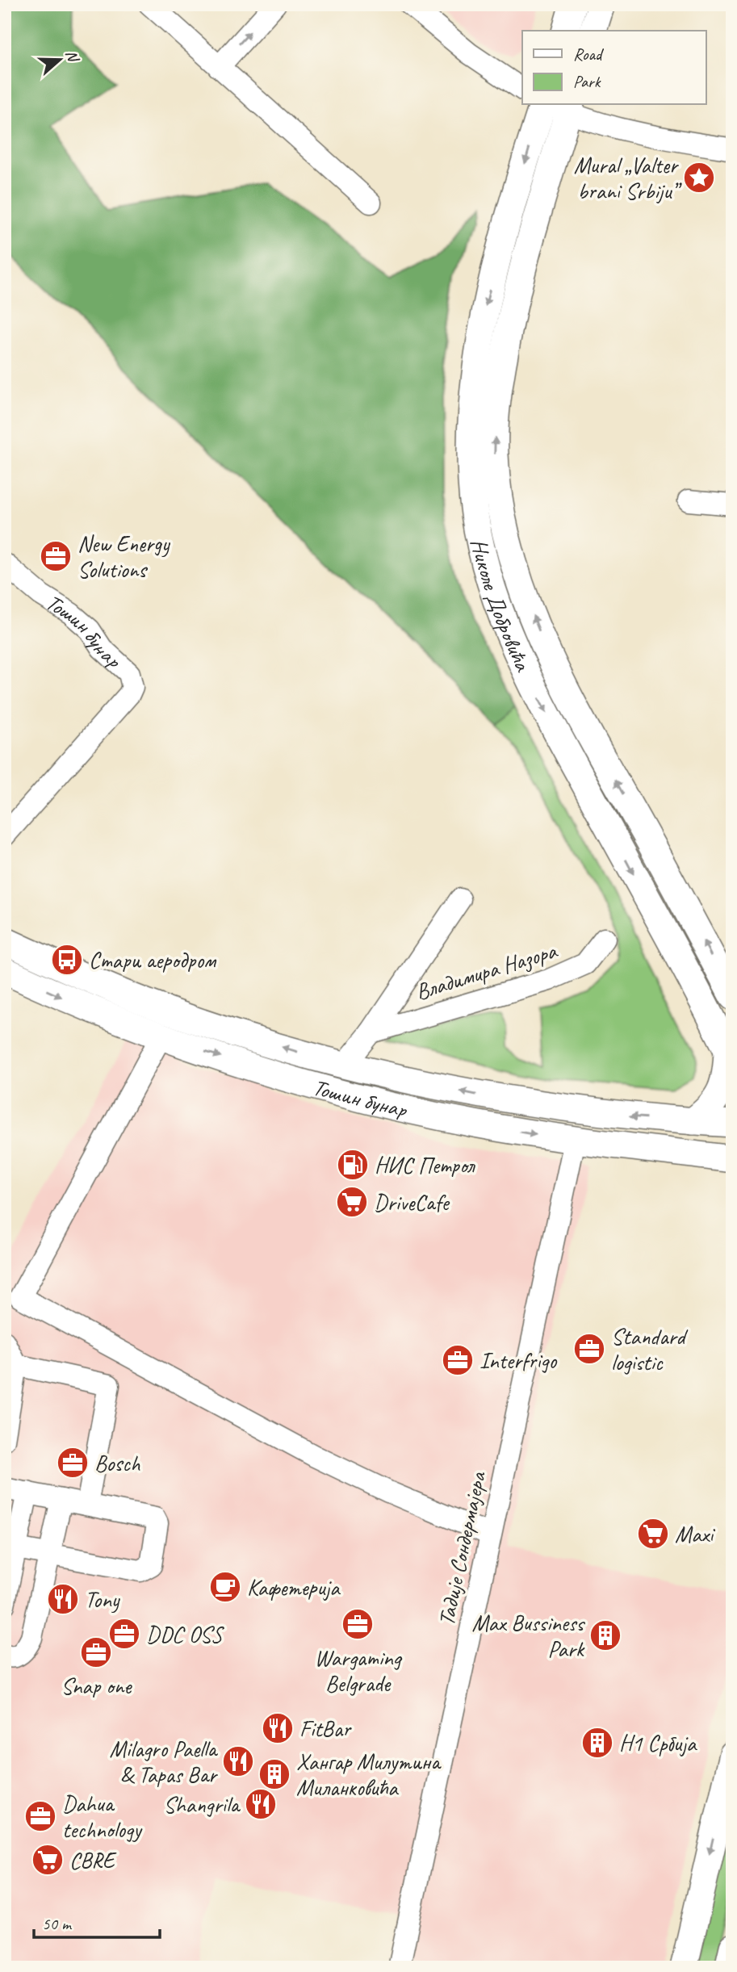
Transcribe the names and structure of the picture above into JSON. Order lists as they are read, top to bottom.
{
  "streets": {
    "main road": ["Николе Добровића", "Тошин бунар"],
    "street": ["Владимира Назора", "Тадије Сондермајера"]
  },
  "crossings": [
    ["Тошин бунар", "Владимира Назора"],
    ["Тошин бунар", "Тадије Сондермајера"]
  ],
  "places": {
    "place": ["Mural „Valter brani Srbiju”"],
    "office": [
      "New Energy Solutions",
      "Standard logistic",
      "Interfrigo",
      "Bosch",
      "Wargaming Belgrade",
      "DDC OSS",
      "Snap one",
      "Dahua technology"
    ],
    "bus stop": ["Стари аеродром"],
    "fuel station": ["НИС Петрол"],
    "supermarket": ["DriveCafe", "Maxi", "CBRE"],
    "cafe": ["Кафетерија"],
    "restaurant": [
      "Tony",
      "FitBar",
      "Milagro Paella & Tapas Bar",
      "Shangrila"
    ],
    "building": ["Max Bussiness Park", "Н1 Србија", "Хангар Милутина Миланковића"]
  },
  "legend": ["Road", "Park"],
  "scale_bar": "50 m",
  "north": "right"
}
